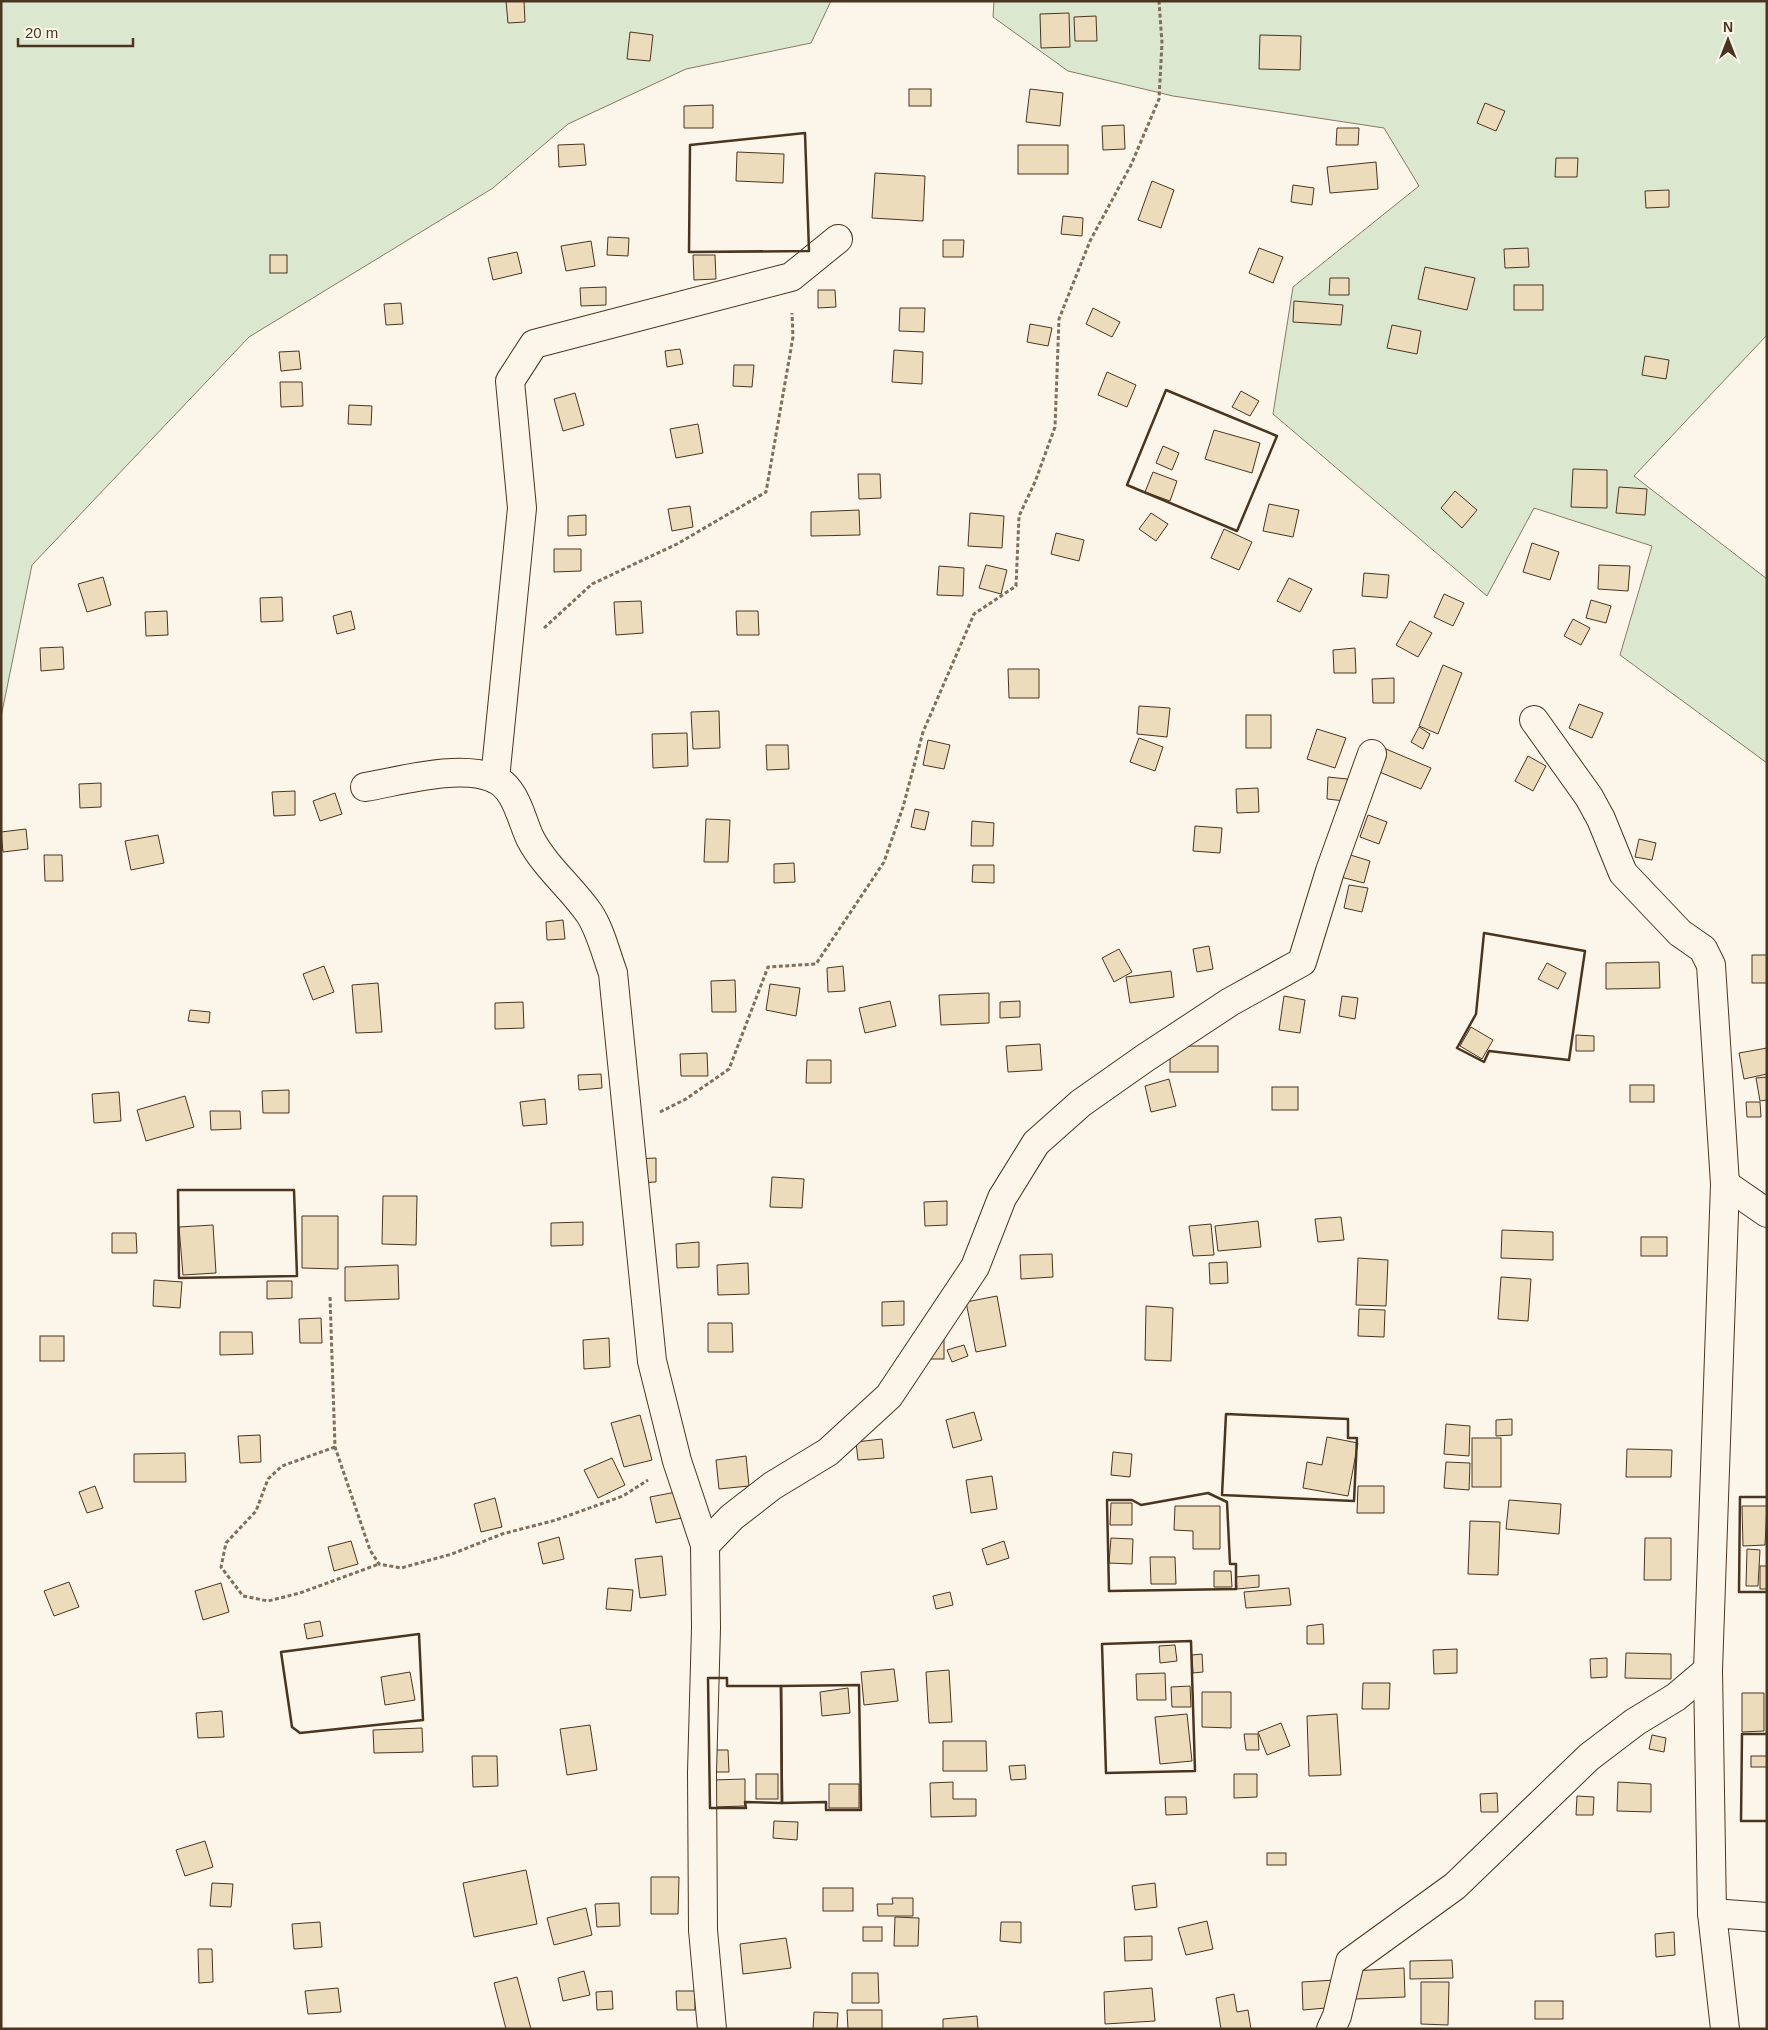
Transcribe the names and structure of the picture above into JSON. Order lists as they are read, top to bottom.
{
  "scale_bar": "20 m",
  "north": "top"
}
